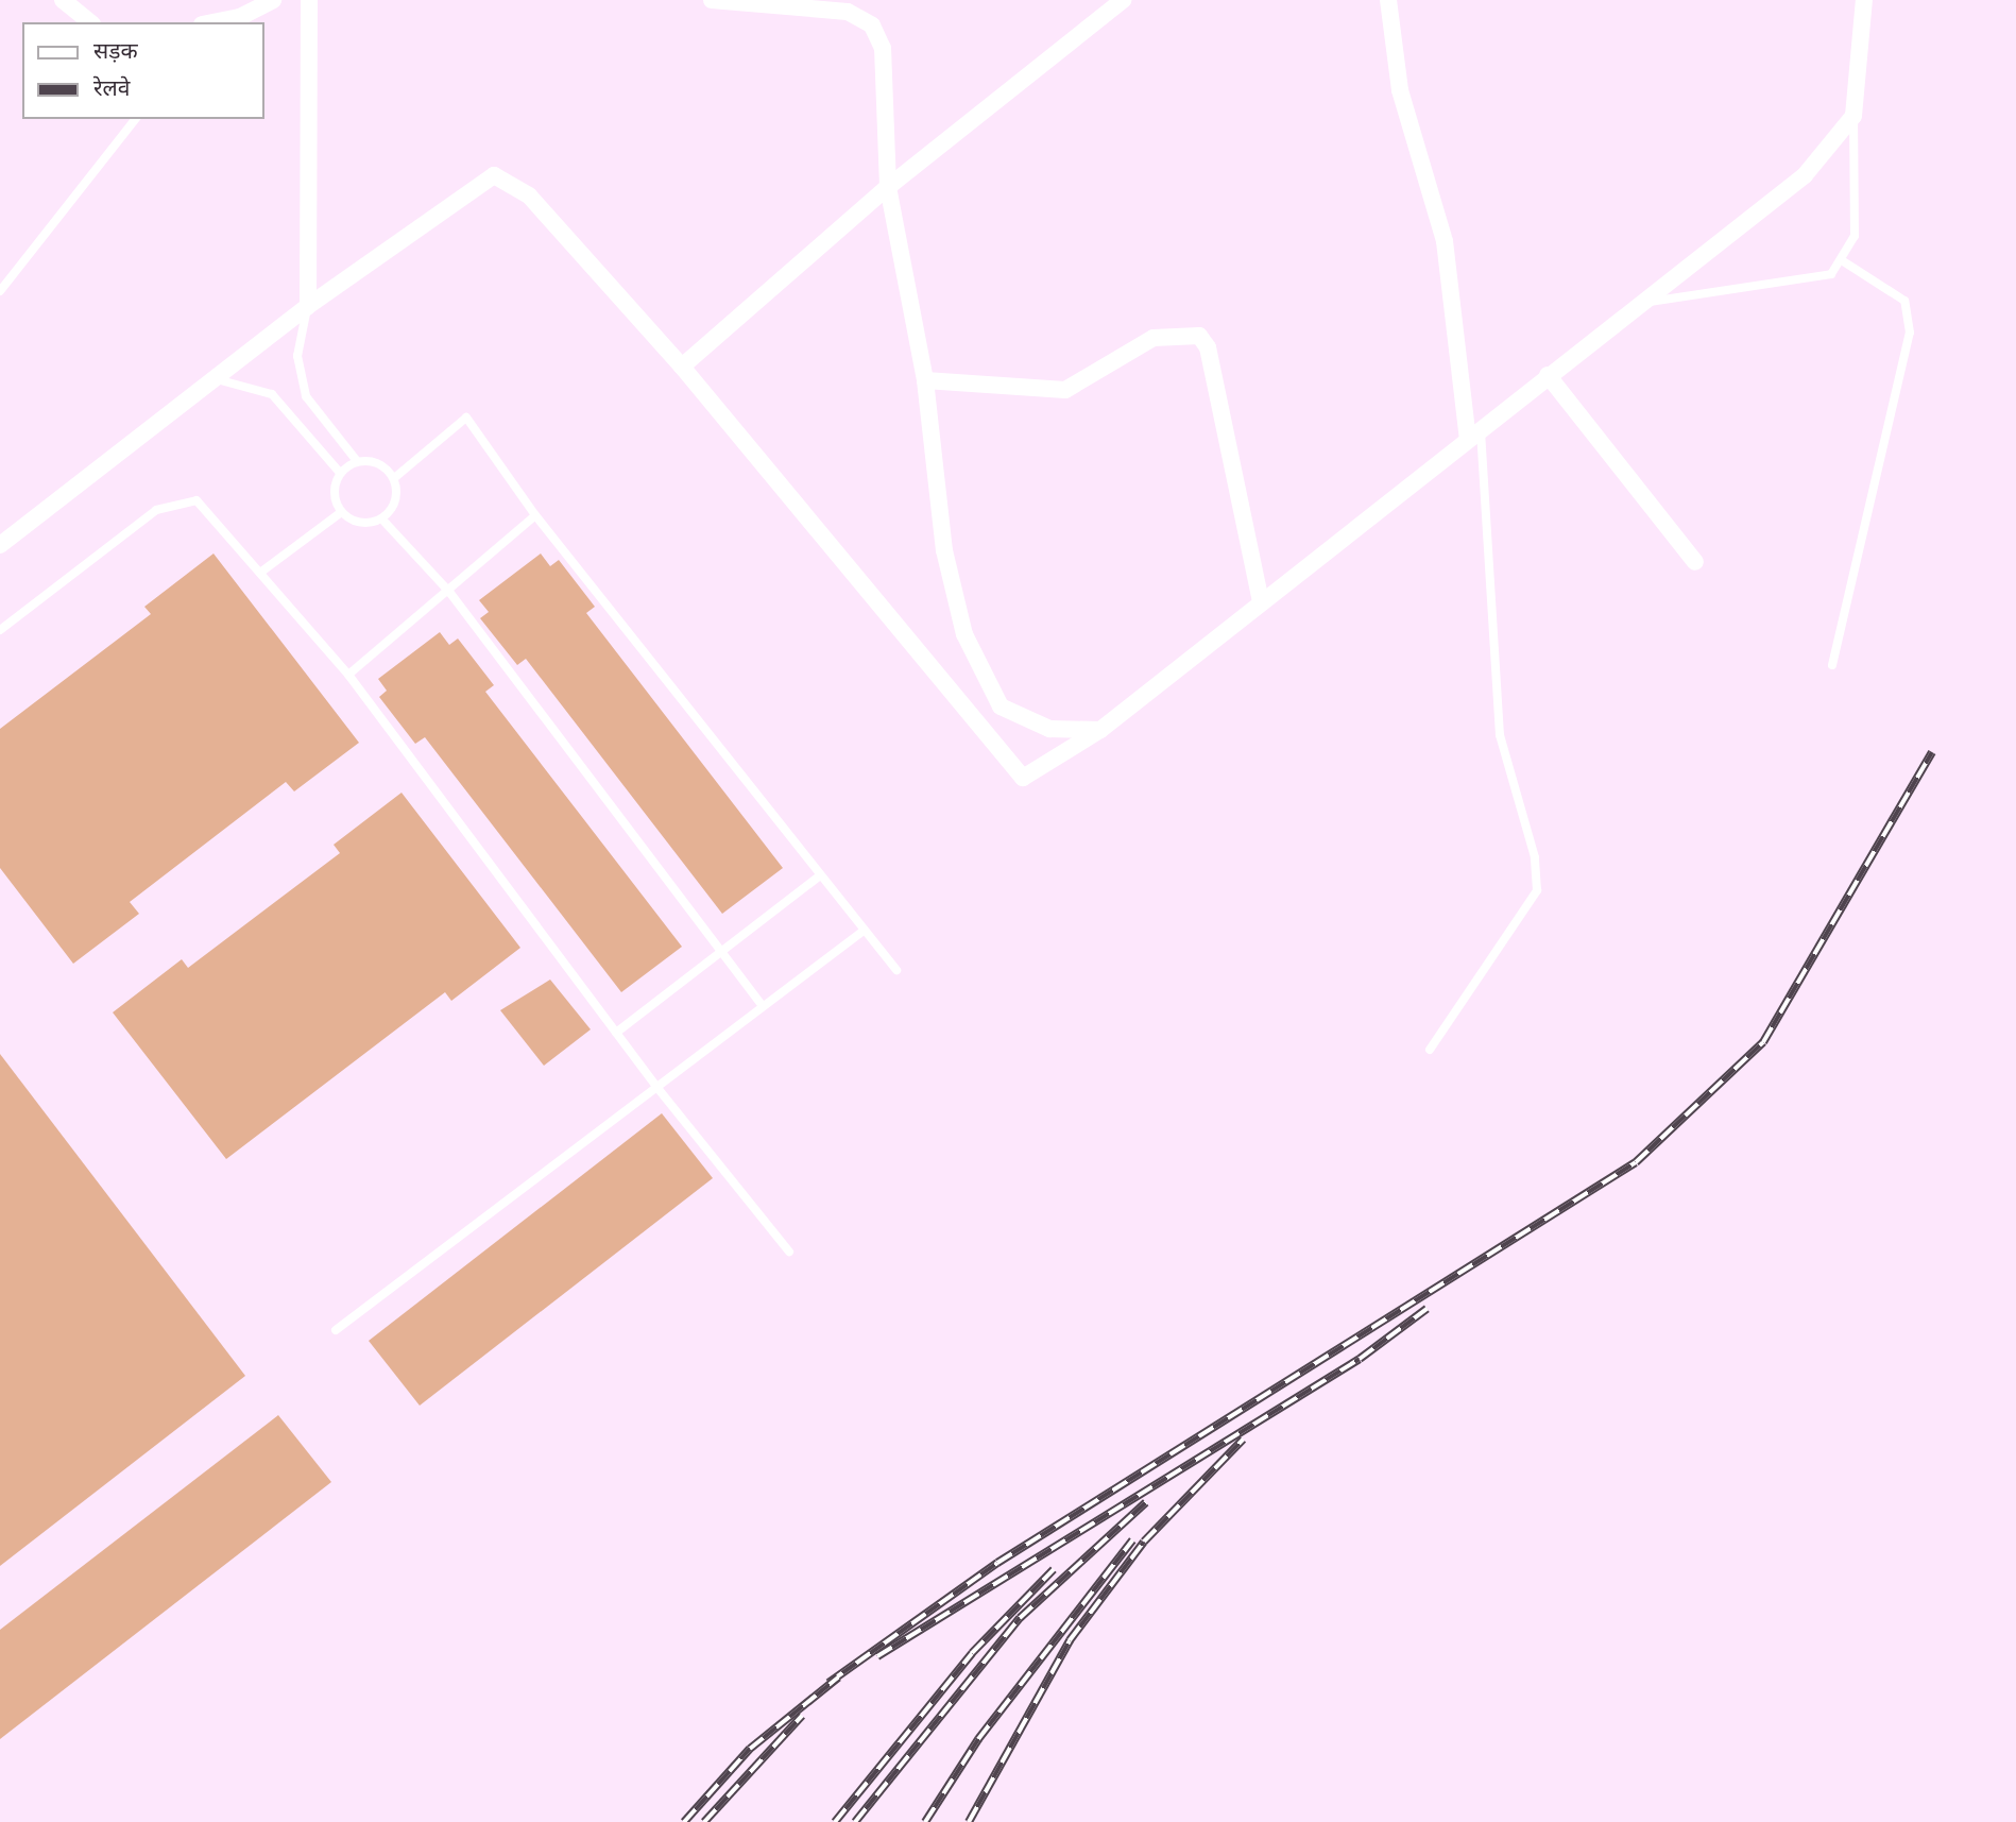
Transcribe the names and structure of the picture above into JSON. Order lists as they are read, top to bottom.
{
  "legend": ["सड़क", "रेलवे"]
}
